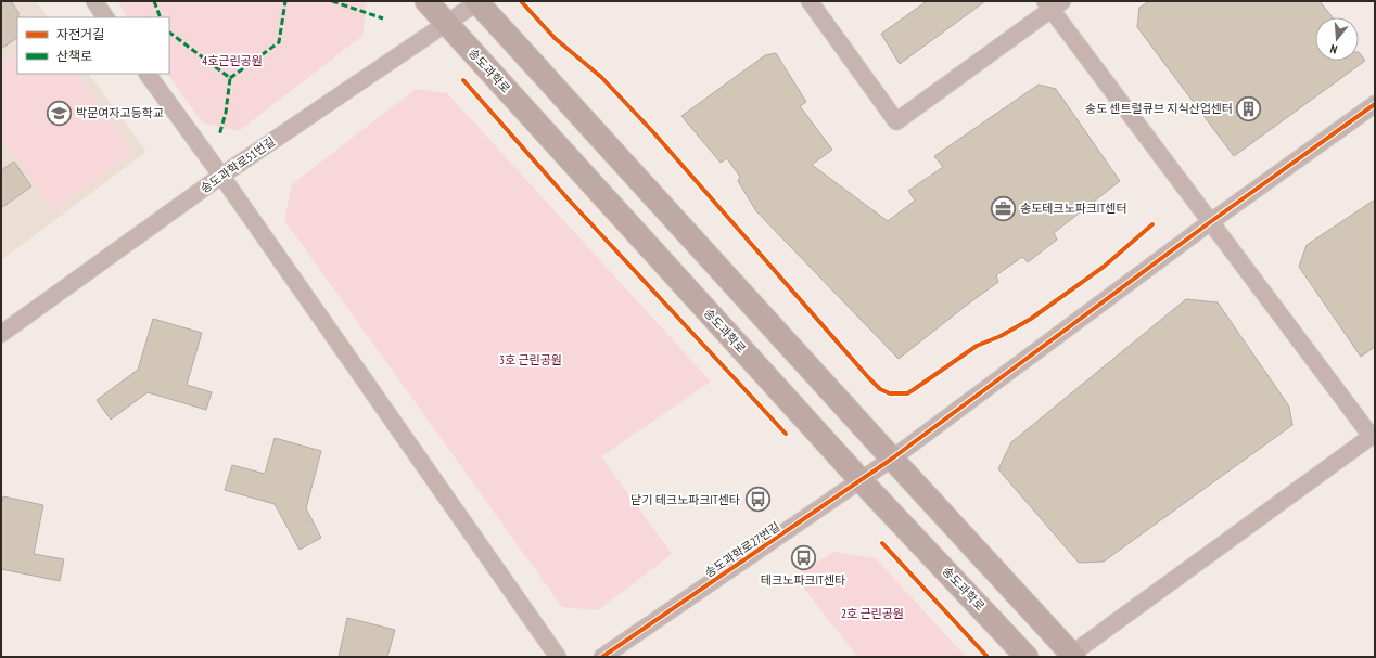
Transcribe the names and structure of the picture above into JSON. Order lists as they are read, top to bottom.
{
  "streets": {
    "main road": ["송도과학로"],
    "street": ["송도과학로51번길", "송도과학로27번길"]
  },
  "crossings": [
    ["송도과학로", "송도과학로51번길"],
    ["송도과학로", "송도과학로27번길"]
  ],
  "parks": ["4호근린공원", "3호 근린공원", "2호 근린공원"],
  "places": {
    "building": ["송도 센트럴큐브 지식산업센터"],
    "school or university": ["박문여자고등학교"],
    "office": ["송도테크노파크IT센터"],
    "bus stop": ["닫기 테크노파크IT센타", "테크노파크IT센타"]
  },
  "legend": ["자전거길", "산책로"],
  "north": "bottom"
}
